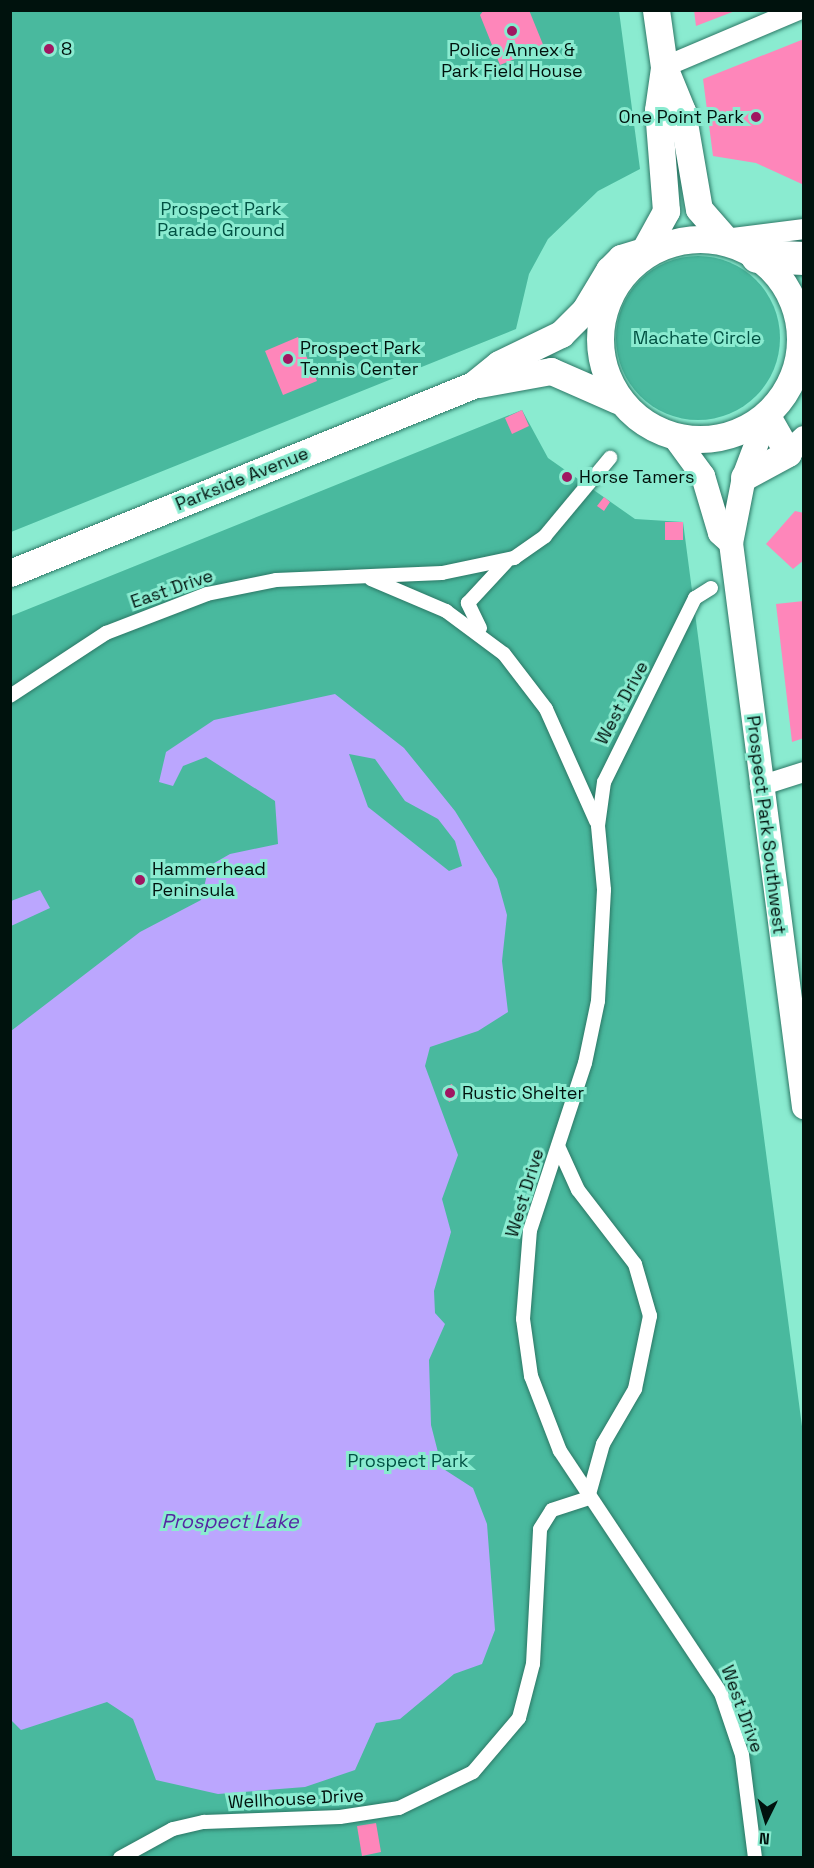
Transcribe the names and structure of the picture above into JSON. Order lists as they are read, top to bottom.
{
  "streets": {
    "main road": ["Parkside Avenue"],
    "street": [
      "East Drive",
      "West Drive",
      "Prospect Park Southwest",
      "Wellhouse Drive"
    ]
  },
  "crossings": [
    ["Parkside Avenue", "Prospect Park Southwest"],
    ["East Drive", "West Drive"],
    ["West Drive", "Wellhouse Drive"]
  ],
  "water": ["Prospect Lake"],
  "parks": ["Prospect Park Parade Ground", "Machate Circle", "Prospect Park"],
  "places": [
    "Police Annex & Park Field House",
    "8",
    "One Point Park",
    "Prospect Park Tennis Center",
    "Horse Tamers",
    "Hammerhead Peninsula",
    "Rustic Shelter"
  ],
  "north": "bottom"
}
